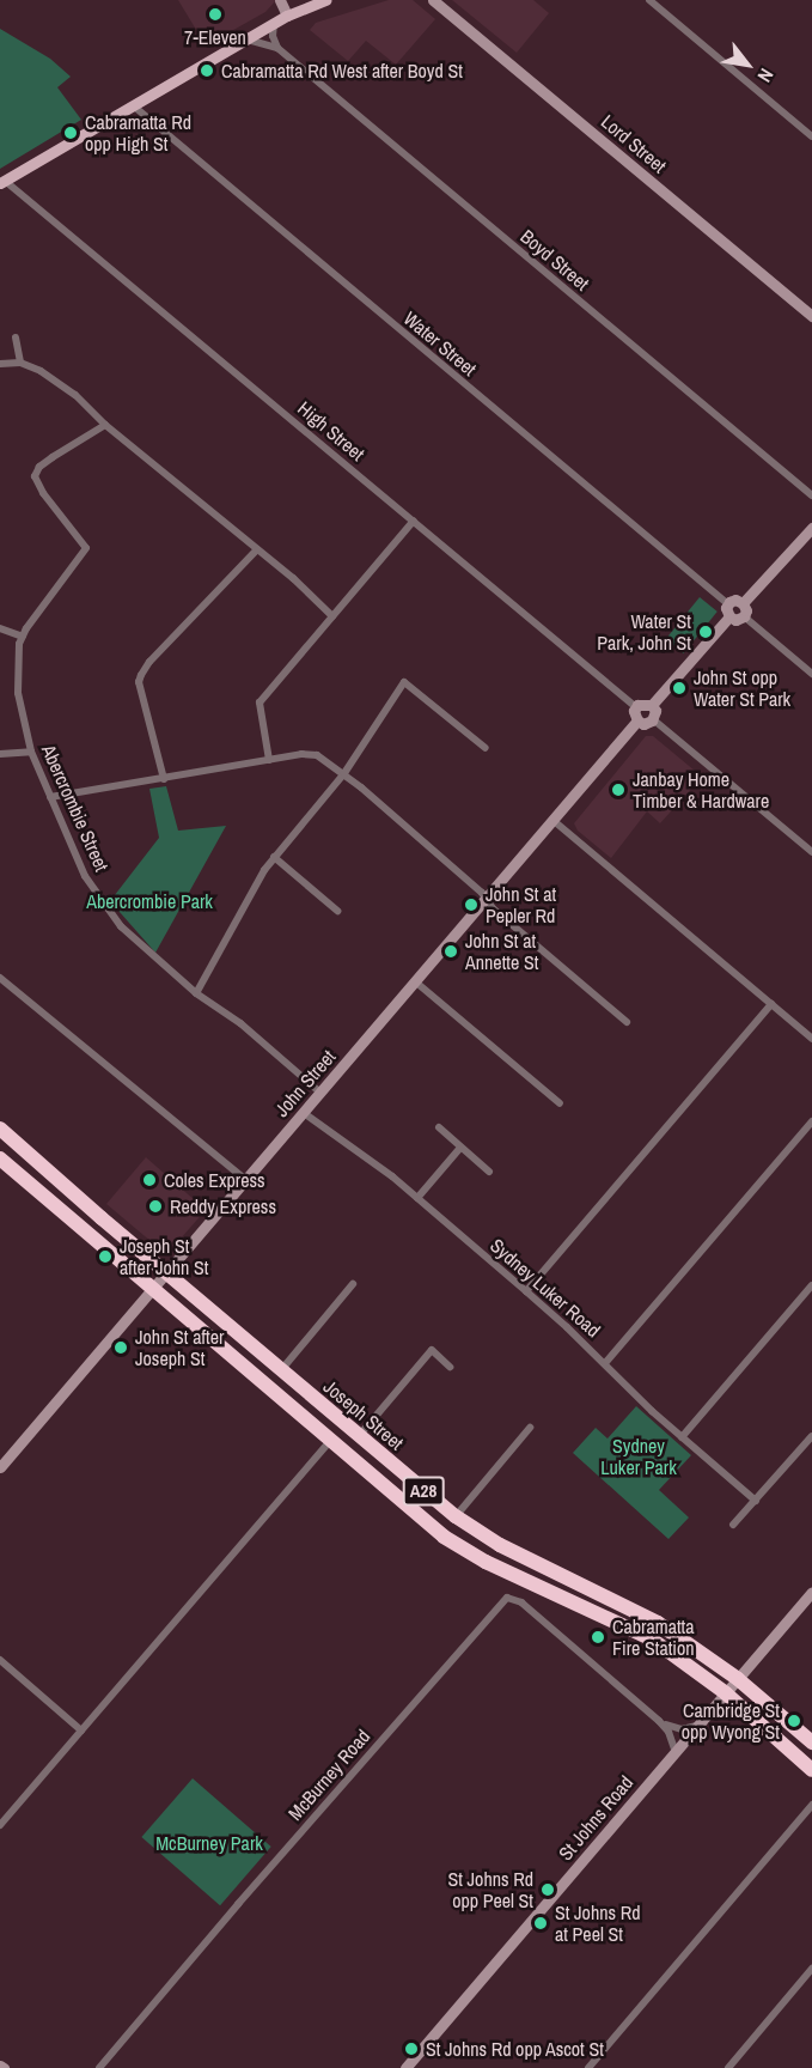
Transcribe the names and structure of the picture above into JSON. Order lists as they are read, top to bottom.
{
  "streets": {
    "highway": ["Joseph Street", "A28"],
    "street": [
      "Lord Street",
      "Boyd Street",
      "Water Street",
      "High Street",
      "Abercrombie Street",
      "John Street",
      "Sydney Luker Road",
      "McBurney Road",
      "St Johns Road"
    ]
  },
  "crossings": [
    ["High Street", "John Street"],
    ["Abercrombie Street", "John Street"],
    ["John Street", "Sydney Luker Road"],
    ["John Street", "Joseph Street"],
    ["John Street", "A28"],
    ["Joseph Street", "A28"],
    ["Joseph Street", "St Johns Road"],
    ["A28", "St Johns Road"]
  ],
  "parks": ["Abercrombie Park", "Sydney Luker Park", "McBurney Park"],
  "places": [
    "7-Eleven",
    "Cabramatta Rd West after Boyd St",
    "Cabramatta Rd opp High St",
    "Water St Park, John St",
    "John St opp Water St Park",
    "Janbay Home Timber & Hardware",
    "John St at Pepler Rd",
    "John St at Annette St",
    "Coles Express",
    "Reddy Express",
    "Joseph St after John St",
    "John St after Joseph St",
    "Cabramatta Fire Station",
    "Cambridge St opp Wyong St",
    "St Johns Rd opp Peel St",
    "St Johns Rd at Peel St",
    "St Johns Rd opp Ascot St"
  ],
  "north": "bottom right"
}
